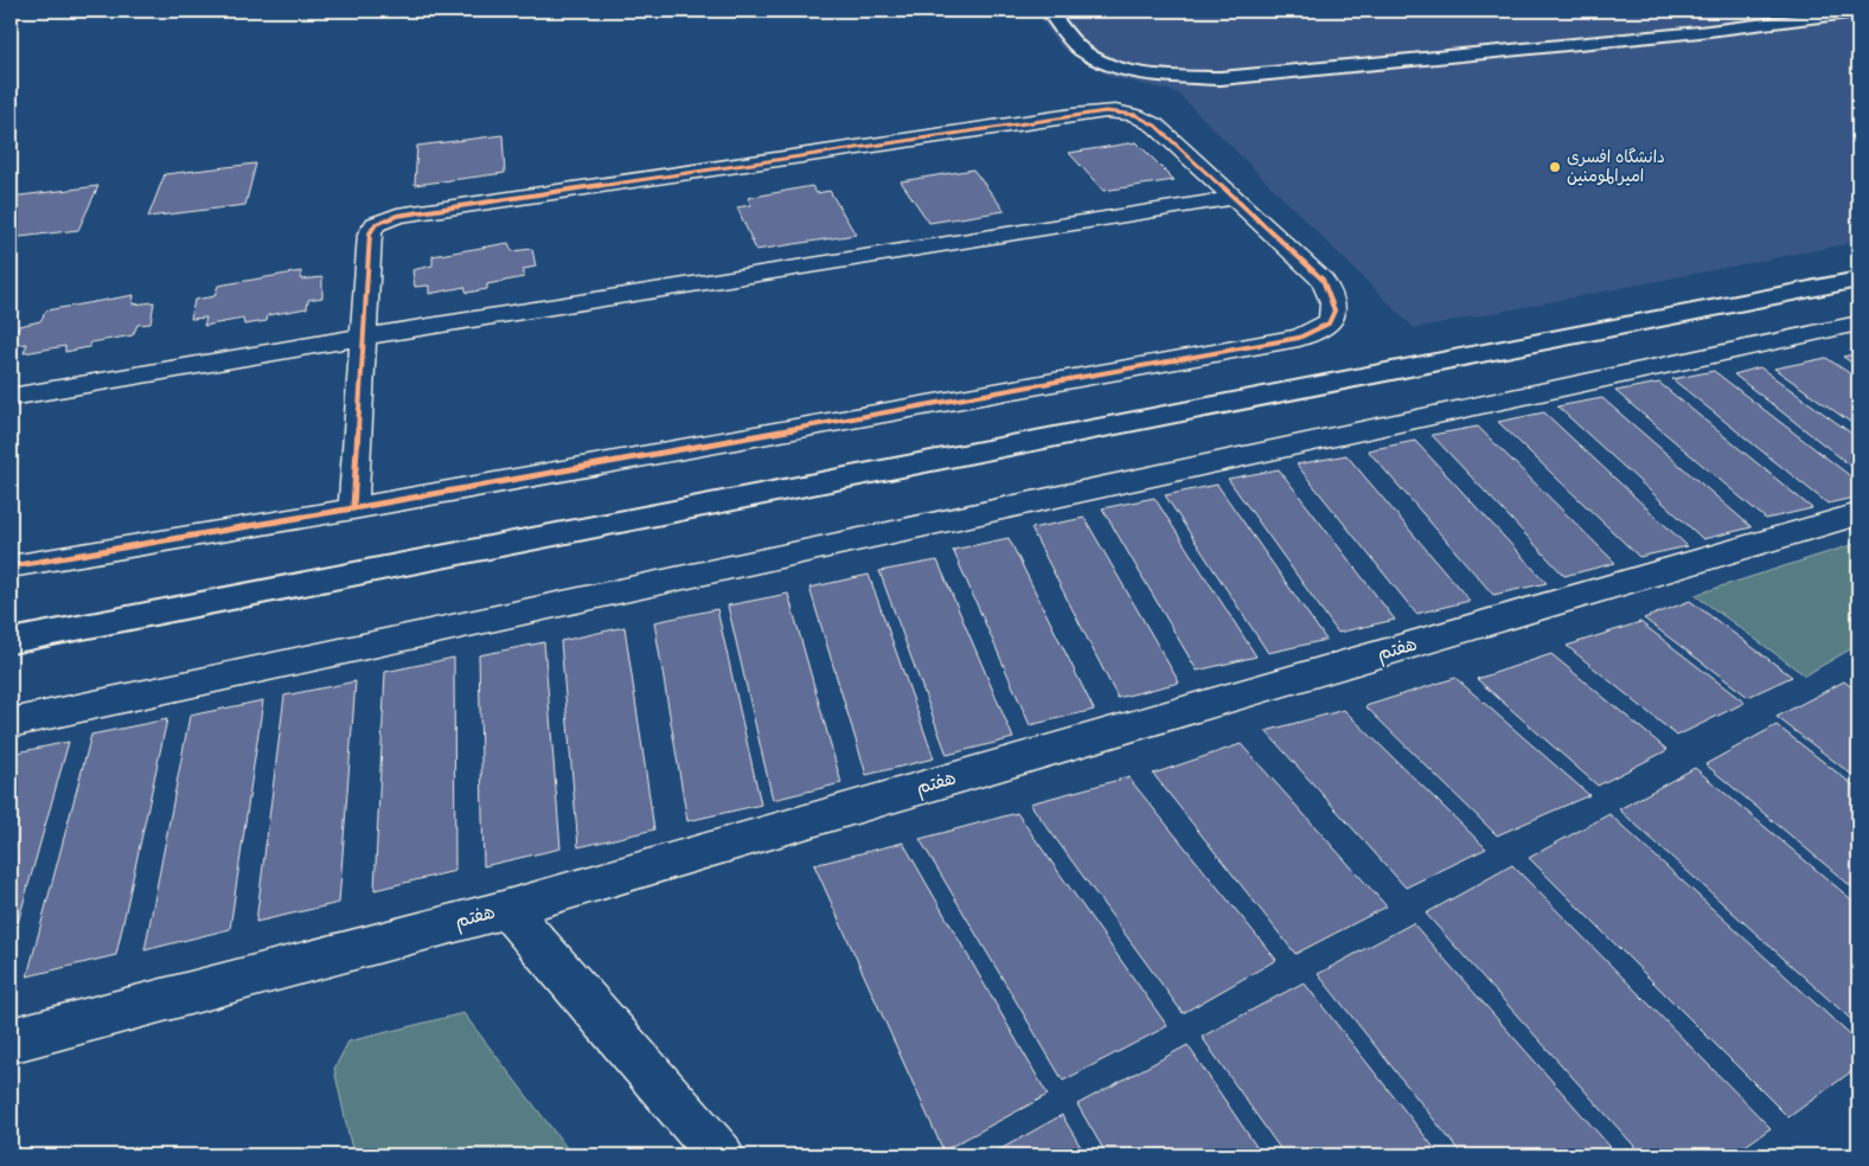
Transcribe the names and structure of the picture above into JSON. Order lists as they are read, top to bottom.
{
  "streets": {
    "street": ["هفتم"]
  },
  "places": ["دانشگاه افسری امیرالمومنین"]
}
